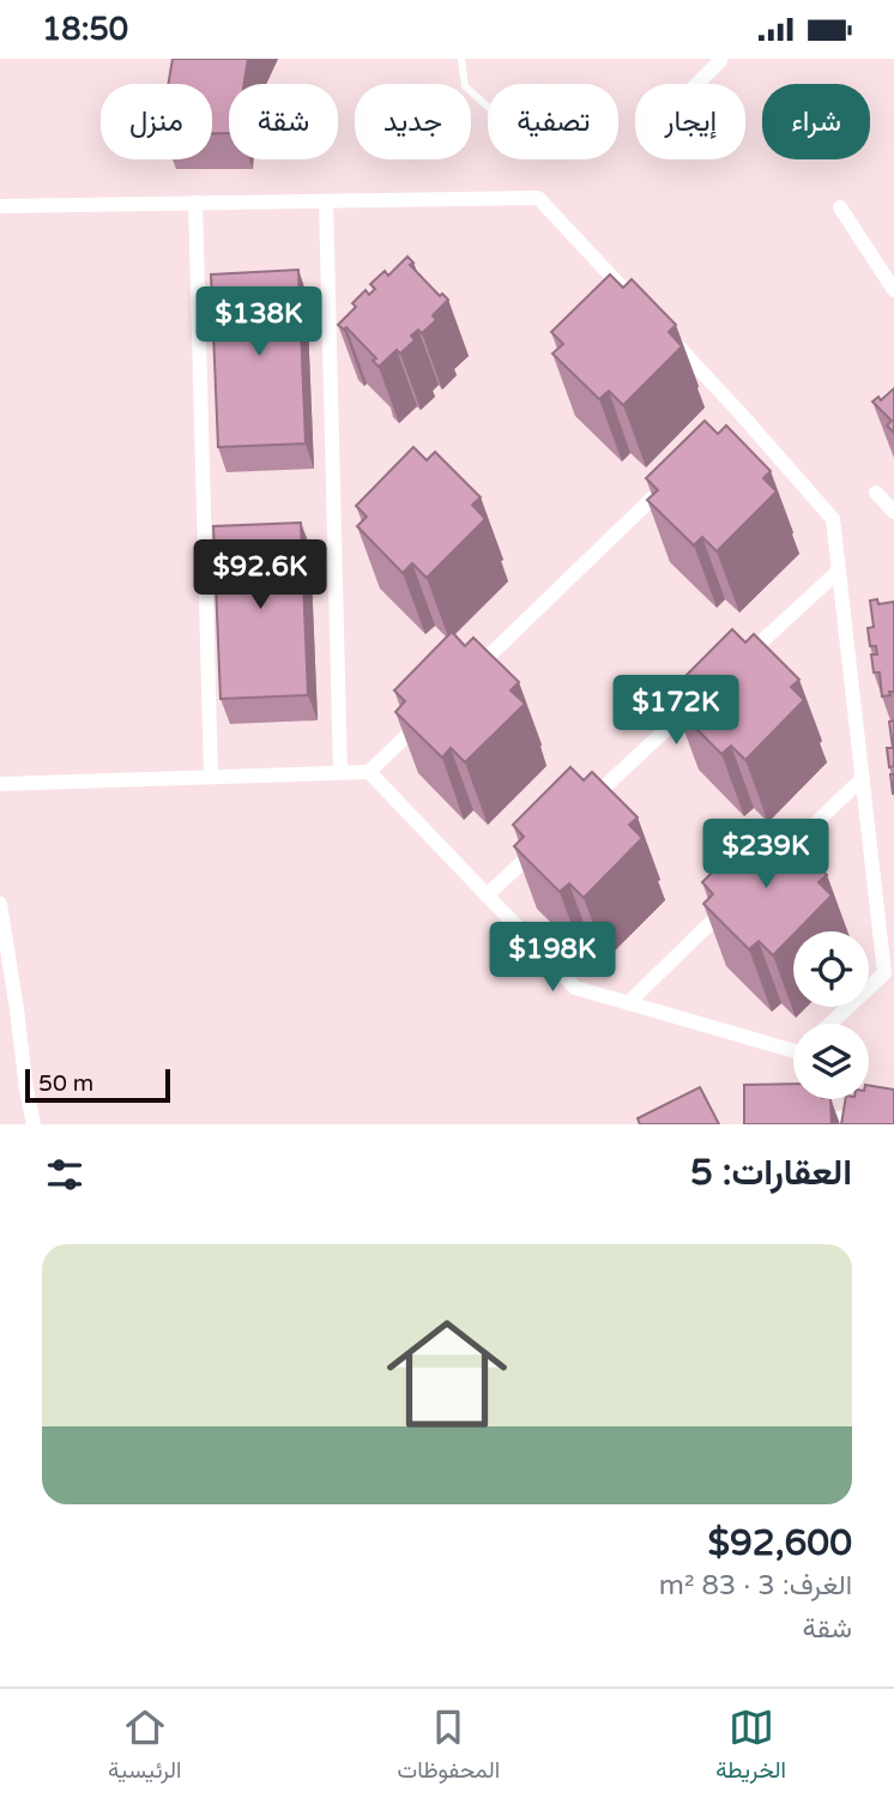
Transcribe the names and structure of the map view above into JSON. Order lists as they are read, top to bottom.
{
  "scale_bar": "50 m",
  "page": {
    "status": "18:50",
    "chip": [
      "شراء",
      "إيجار",
      "تصفية",
      "جديد",
      "شقة",
      "منزل"
    ],
    "price": [
      "$138K",
      "$92.6K",
      "$172K",
      "$239K",
      "$198K"
    ],
    "scale": "50 m",
    "heading": "العقارات: 5",
    "list": [
      {
        "name": "$92,600",
        "note": "الغرف: 3 · 83 m² · شقة"
      }
    ],
    "tabs": ["الخريطة", "المحفوظات", "الرئيسية"]
  }
}
